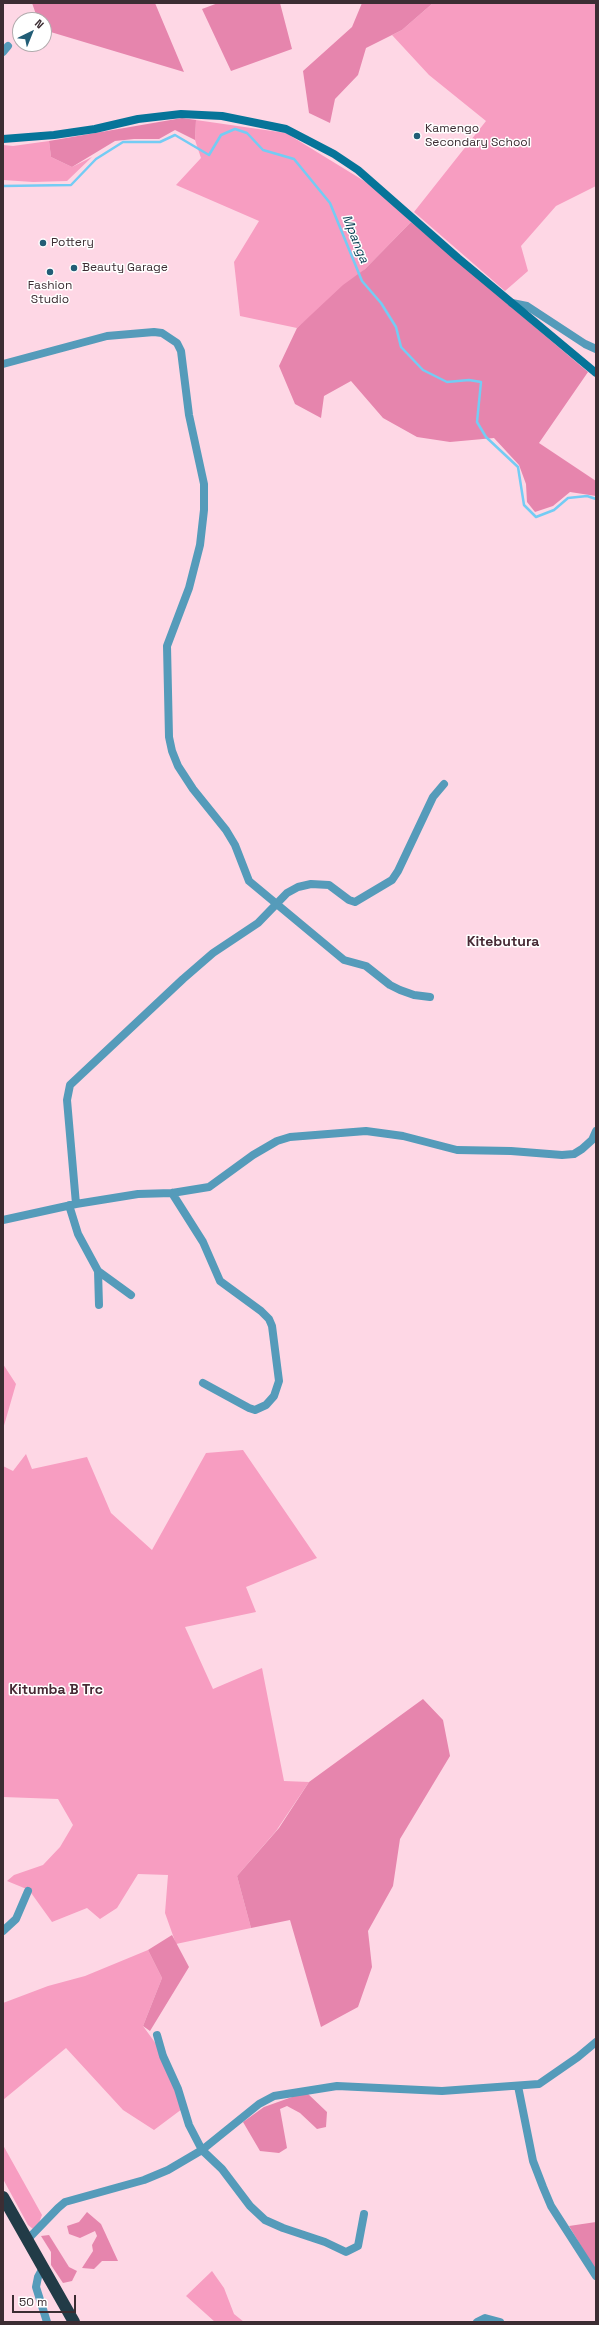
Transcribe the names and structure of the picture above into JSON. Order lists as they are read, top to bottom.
{
  "districts": ["Kitebutura", "Kitumba B Trc"],
  "water": ["Mpanga"],
  "places": [
    "Kamengo Secondary School",
    "Pottery",
    "Beauty Garage",
    "Fashion Studio"
  ],
  "scale_bar": "50 m",
  "north": "top right"
}
